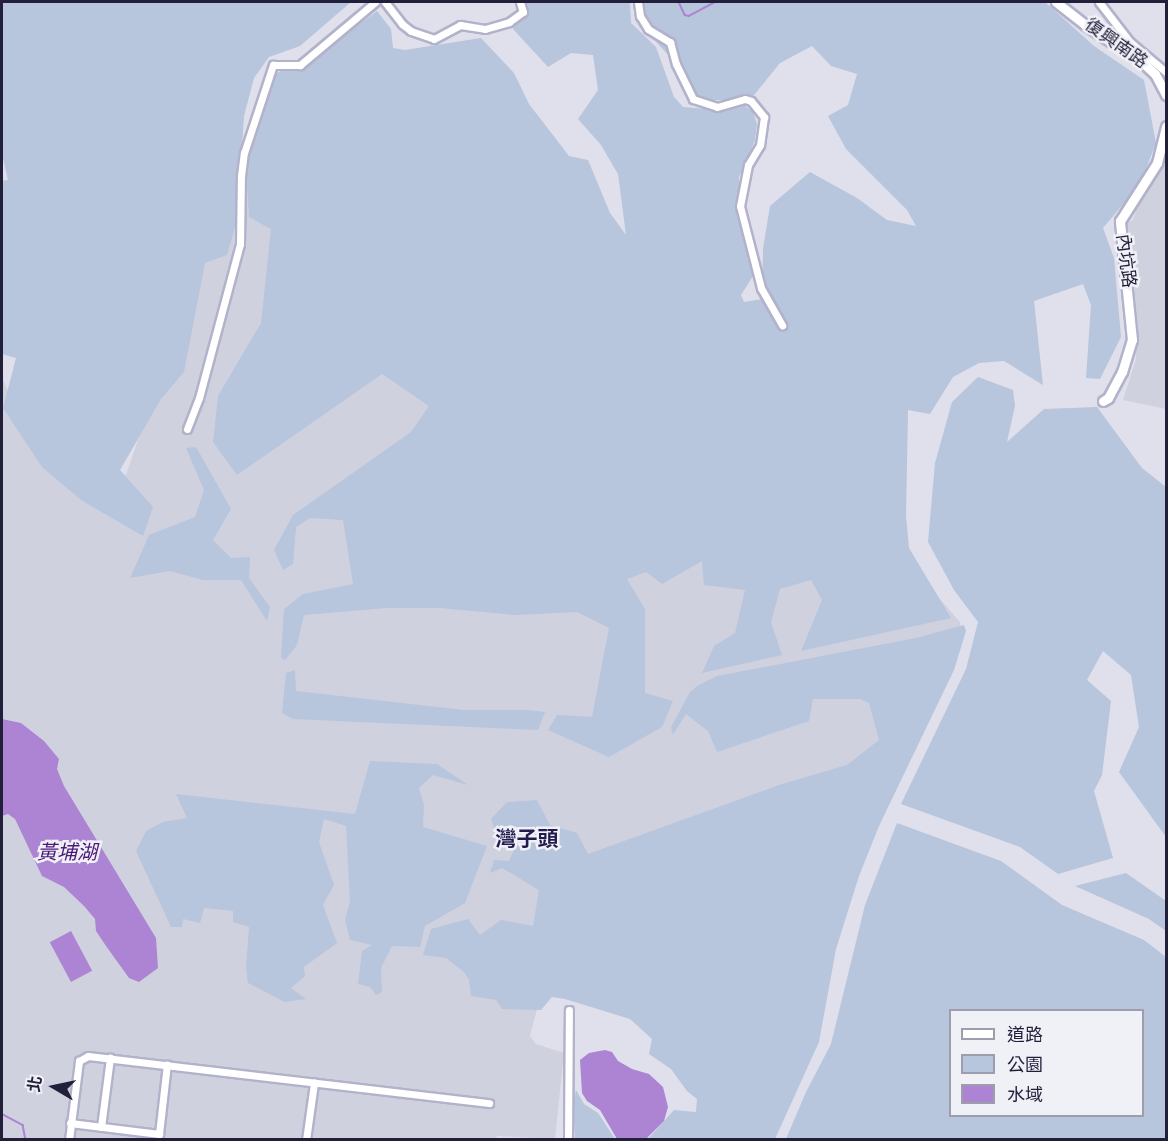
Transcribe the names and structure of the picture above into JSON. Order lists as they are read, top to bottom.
{
  "streets": {
    "street": ["復興南路", "內坑路"]
  },
  "districts": ["灣子頭"],
  "water": ["黃埔湖"],
  "legend": ["道路", "公園", "水域"],
  "north": "left"
}
